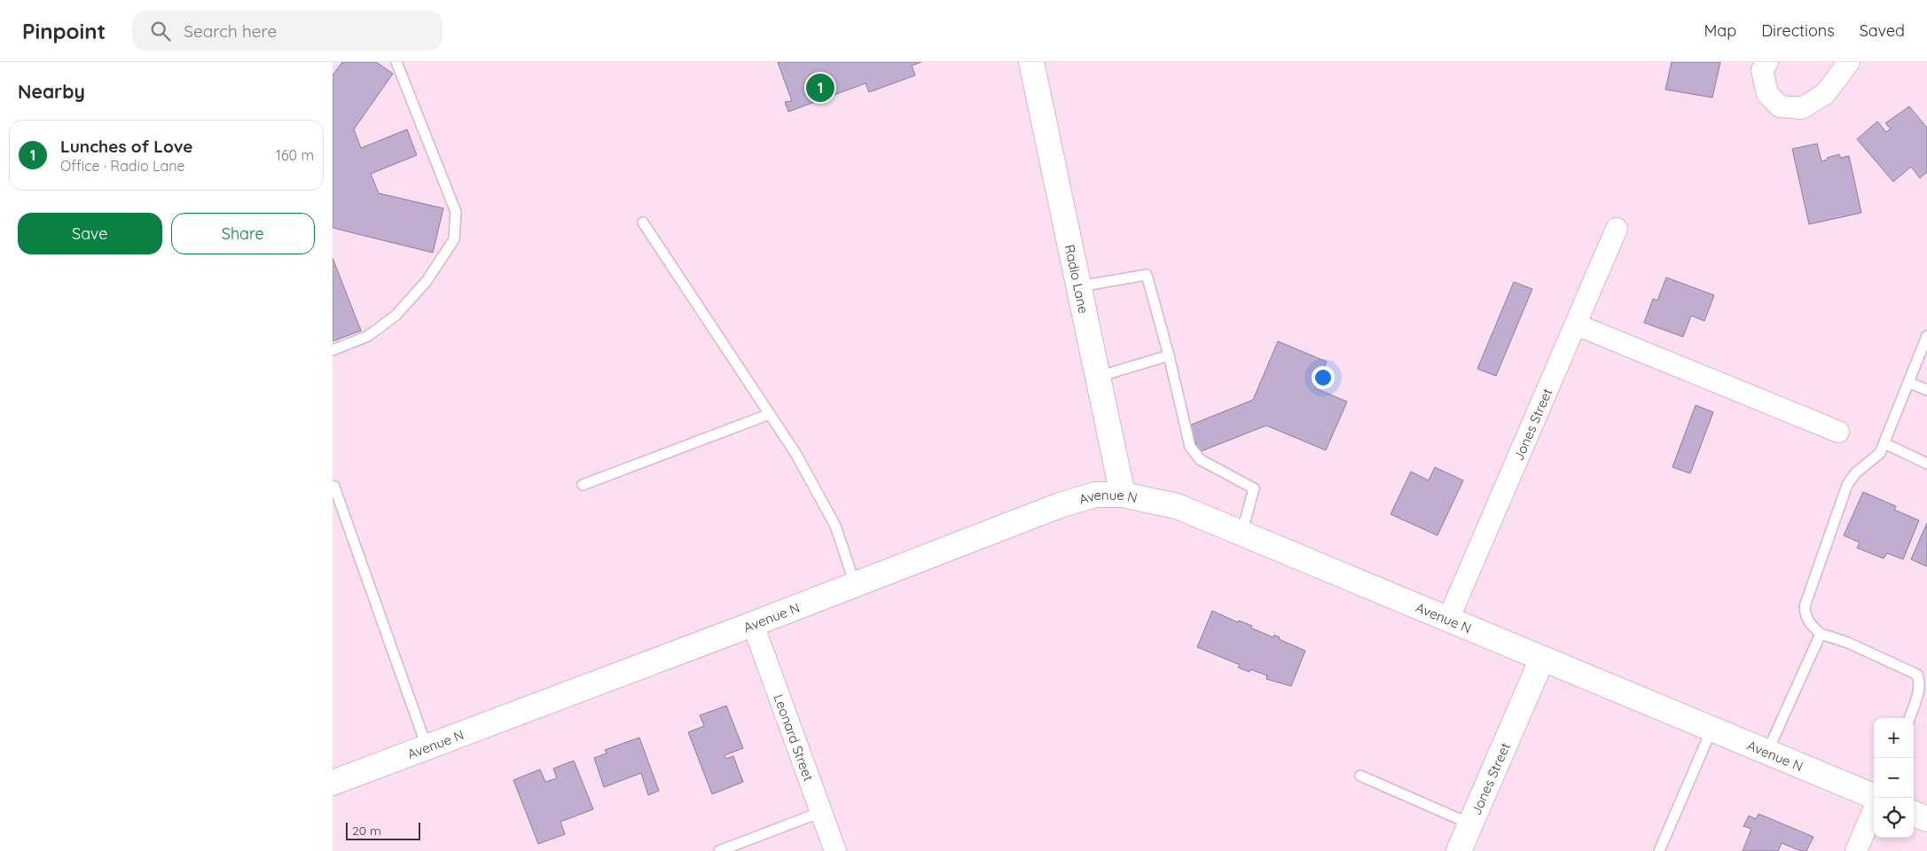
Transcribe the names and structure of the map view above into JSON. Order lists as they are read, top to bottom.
{
  "streets": {
    "street": [
      "Radio Lane",
      "Jones Street",
      "Avenue N",
      "Leonard Street"
    ]
  },
  "crossings": [
    ["Radio Lane", "Avenue N"],
    ["Jones Street", "Avenue N"],
    ["Avenue N", "Leonard Street"]
  ],
  "scale_bar": "20 m",
  "page": {
    "header": "Pinpoint",
    "search": "Search here",
    "nav": ["Map", "Directions", "Saved"],
    "heading": "Nearby",
    "pins": "1",
    "list": [
      {
        "mark": "1",
        "name": "Lunches of Love",
        "note": "Office · Radio Lane",
        "value": "160 m"
      }
    ],
    "buttons": ["Save", "Share"],
    "map_buttons": ["+", "−"],
    "scale": "20 m"
  }
}
